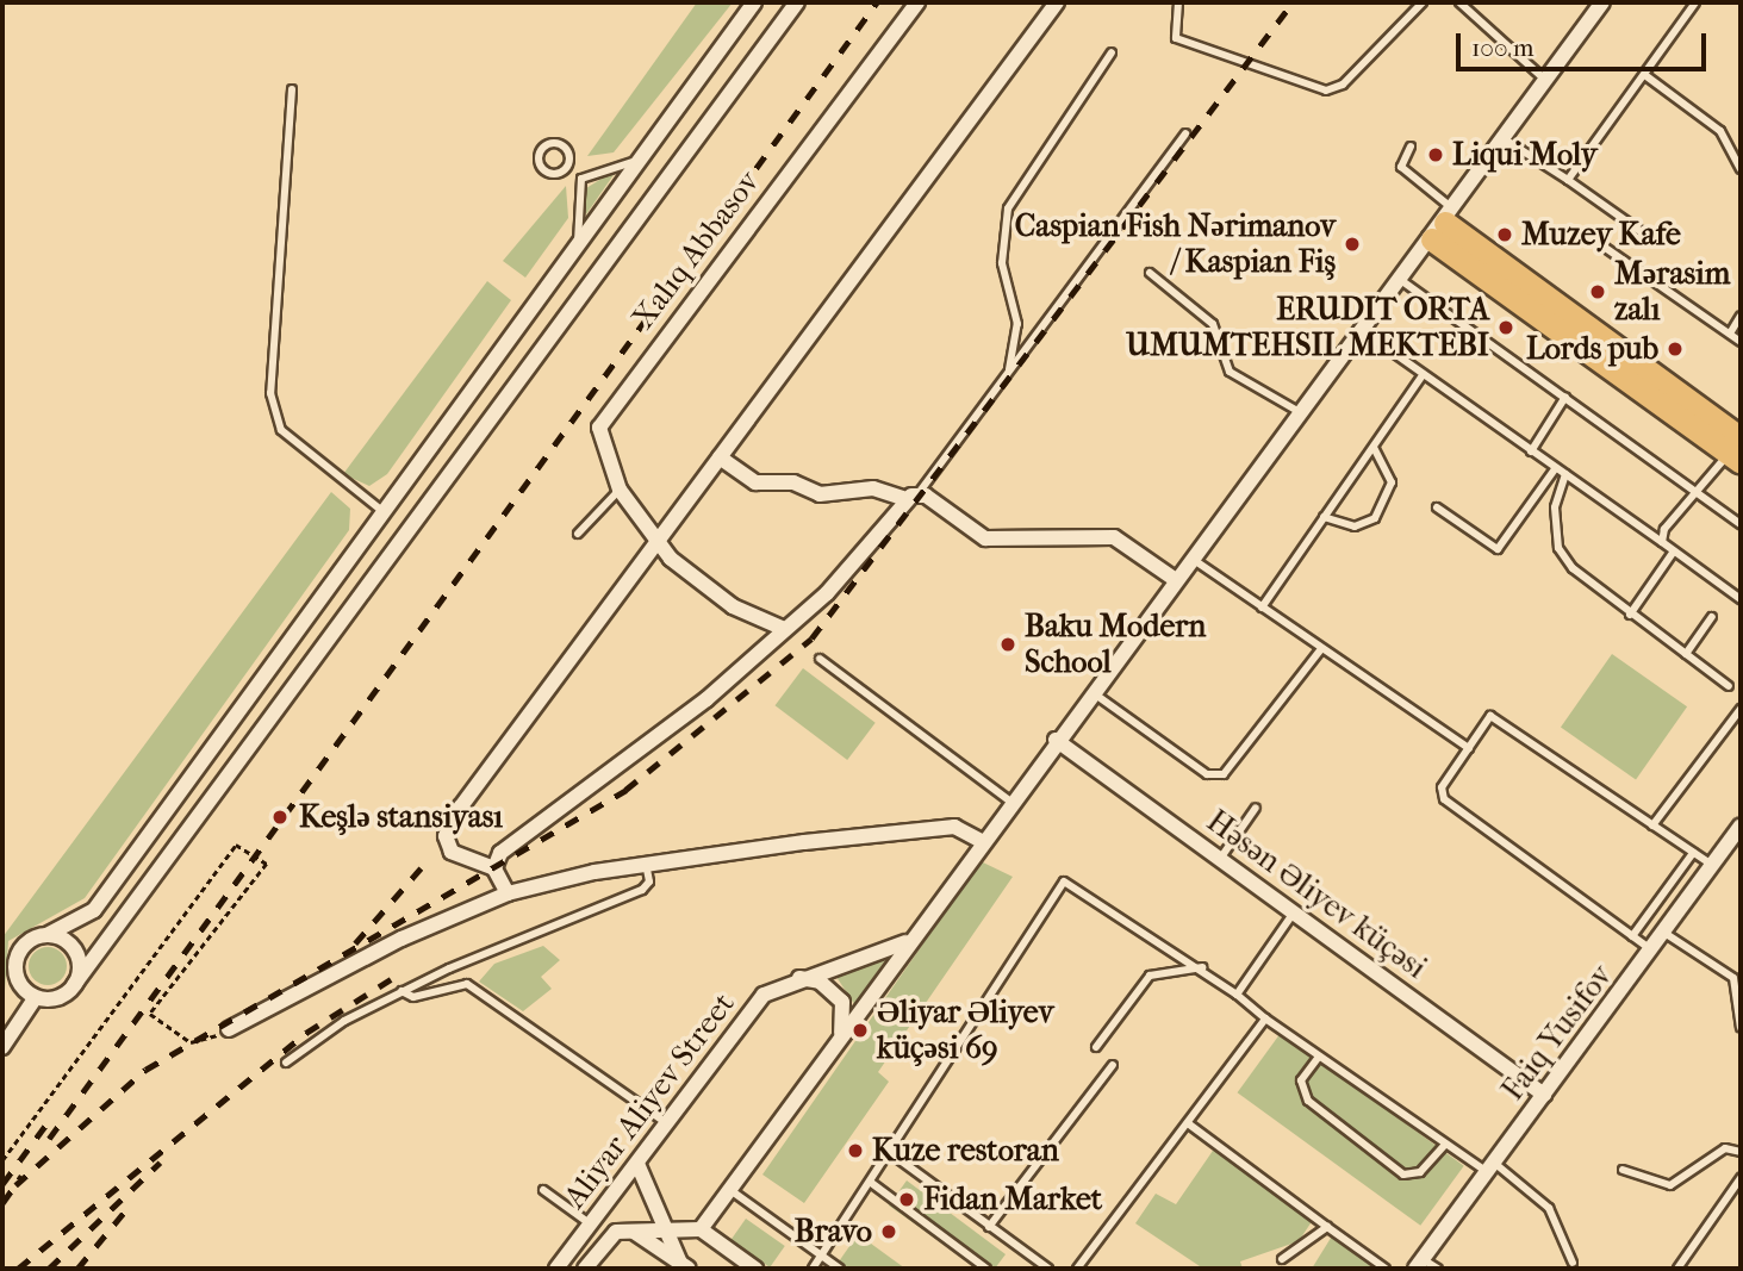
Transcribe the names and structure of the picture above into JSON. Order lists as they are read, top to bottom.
{
  "streets": {
    "street": [
      "Xalıq Abbasov",
      "Həsən Əliyev küçəsi",
      "Faiq Yusifov",
      "Aliyar Aliyev Street"
    ]
  },
  "crossings": [
    ["Həsən Əliyev küçəsi", "Faiq Yusifov"]
  ],
  "places": [
    "Liqui Moly",
    "Muzey Kafe",
    "Caspian Fish Nərimanov / Kaspian Fiş",
    "Mərasim zalı",
    "ERUDIT ORTA UMUMTEHSIL MEKTEBI",
    "Lords pub",
    "Baku Modern School",
    "Keşlə stansiyası",
    "Əliyar Əliyev küçəsi 69",
    "Kuze restoran",
    "Fidan Market",
    "Bravo"
  ],
  "scale_bar": "100 m"
}
